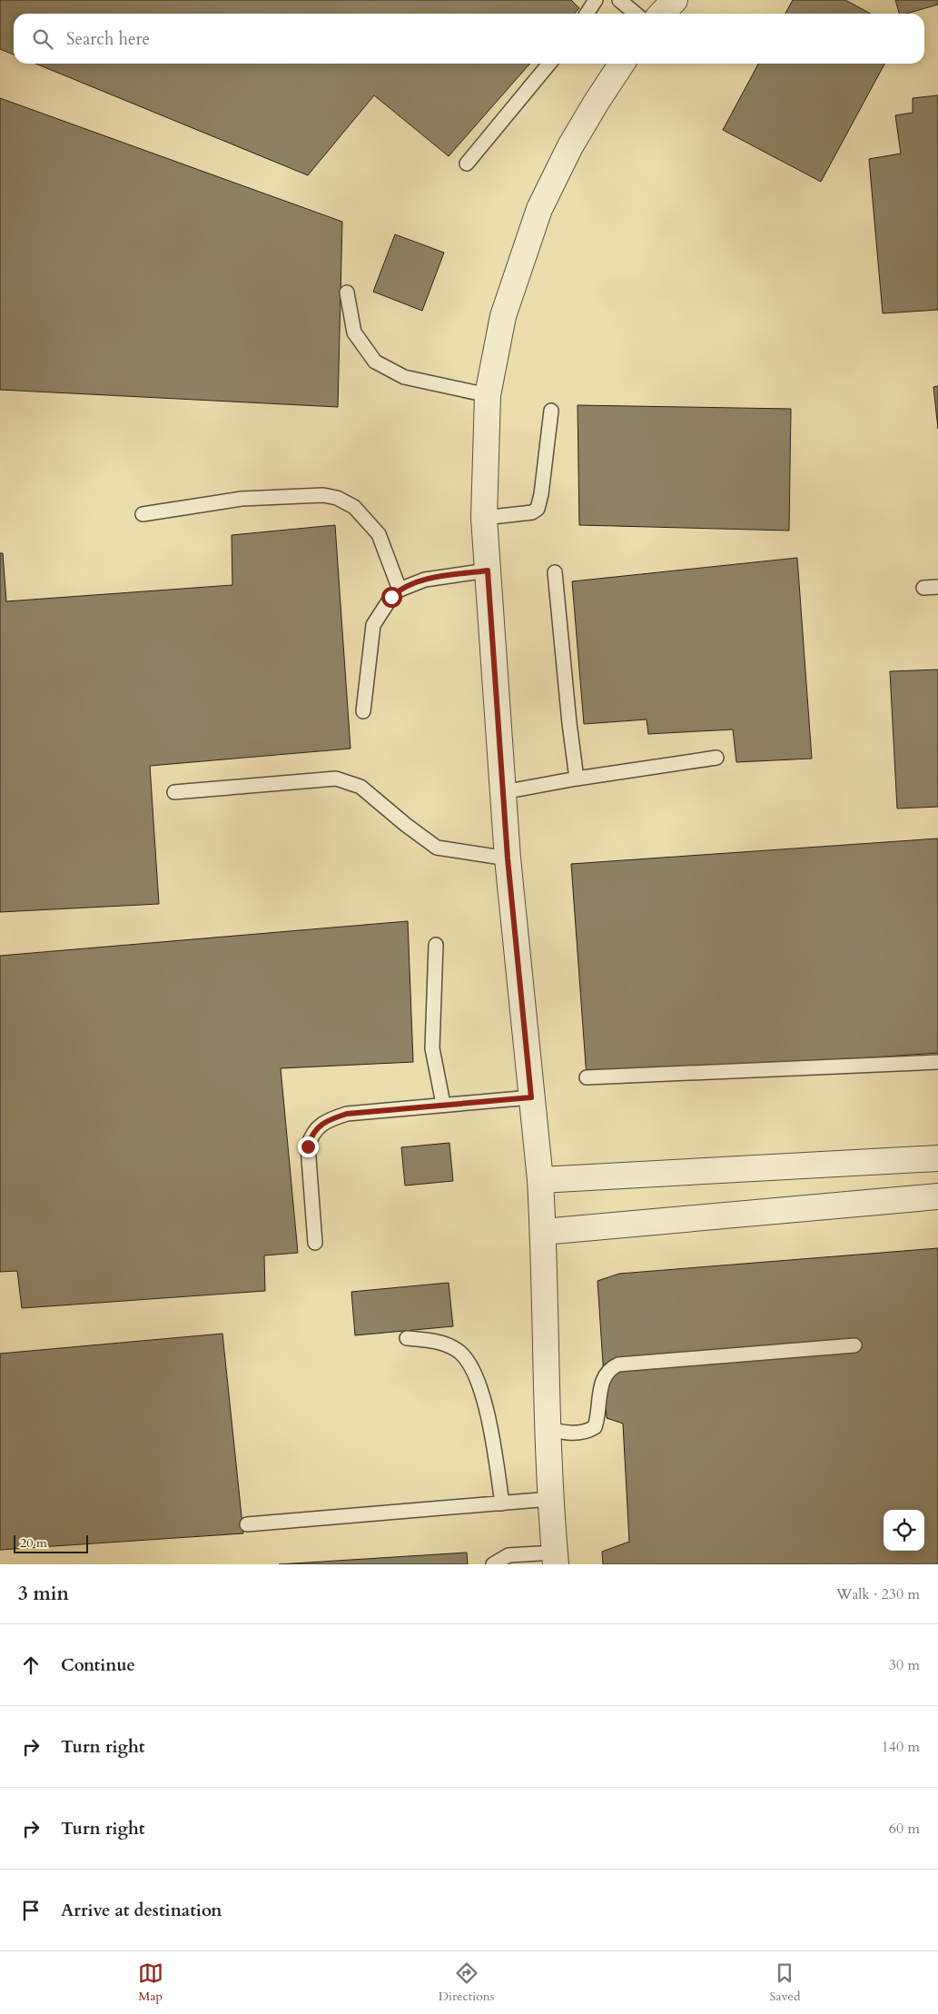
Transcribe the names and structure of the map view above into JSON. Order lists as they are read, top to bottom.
{
  "scale_bar": "20 m",
  "page": {
    "search": "Search here",
    "scale": "20 m",
    "heading": ["3 min", "Walk · 230 m"],
    "list": [
      ["Continue", "30 m"],
      ["Turn right", "140 m"],
      ["Turn right", "60 m"],
      "Arrive at destination"
    ],
    "nav": ["Map", "Directions", "Saved"]
  }
}
